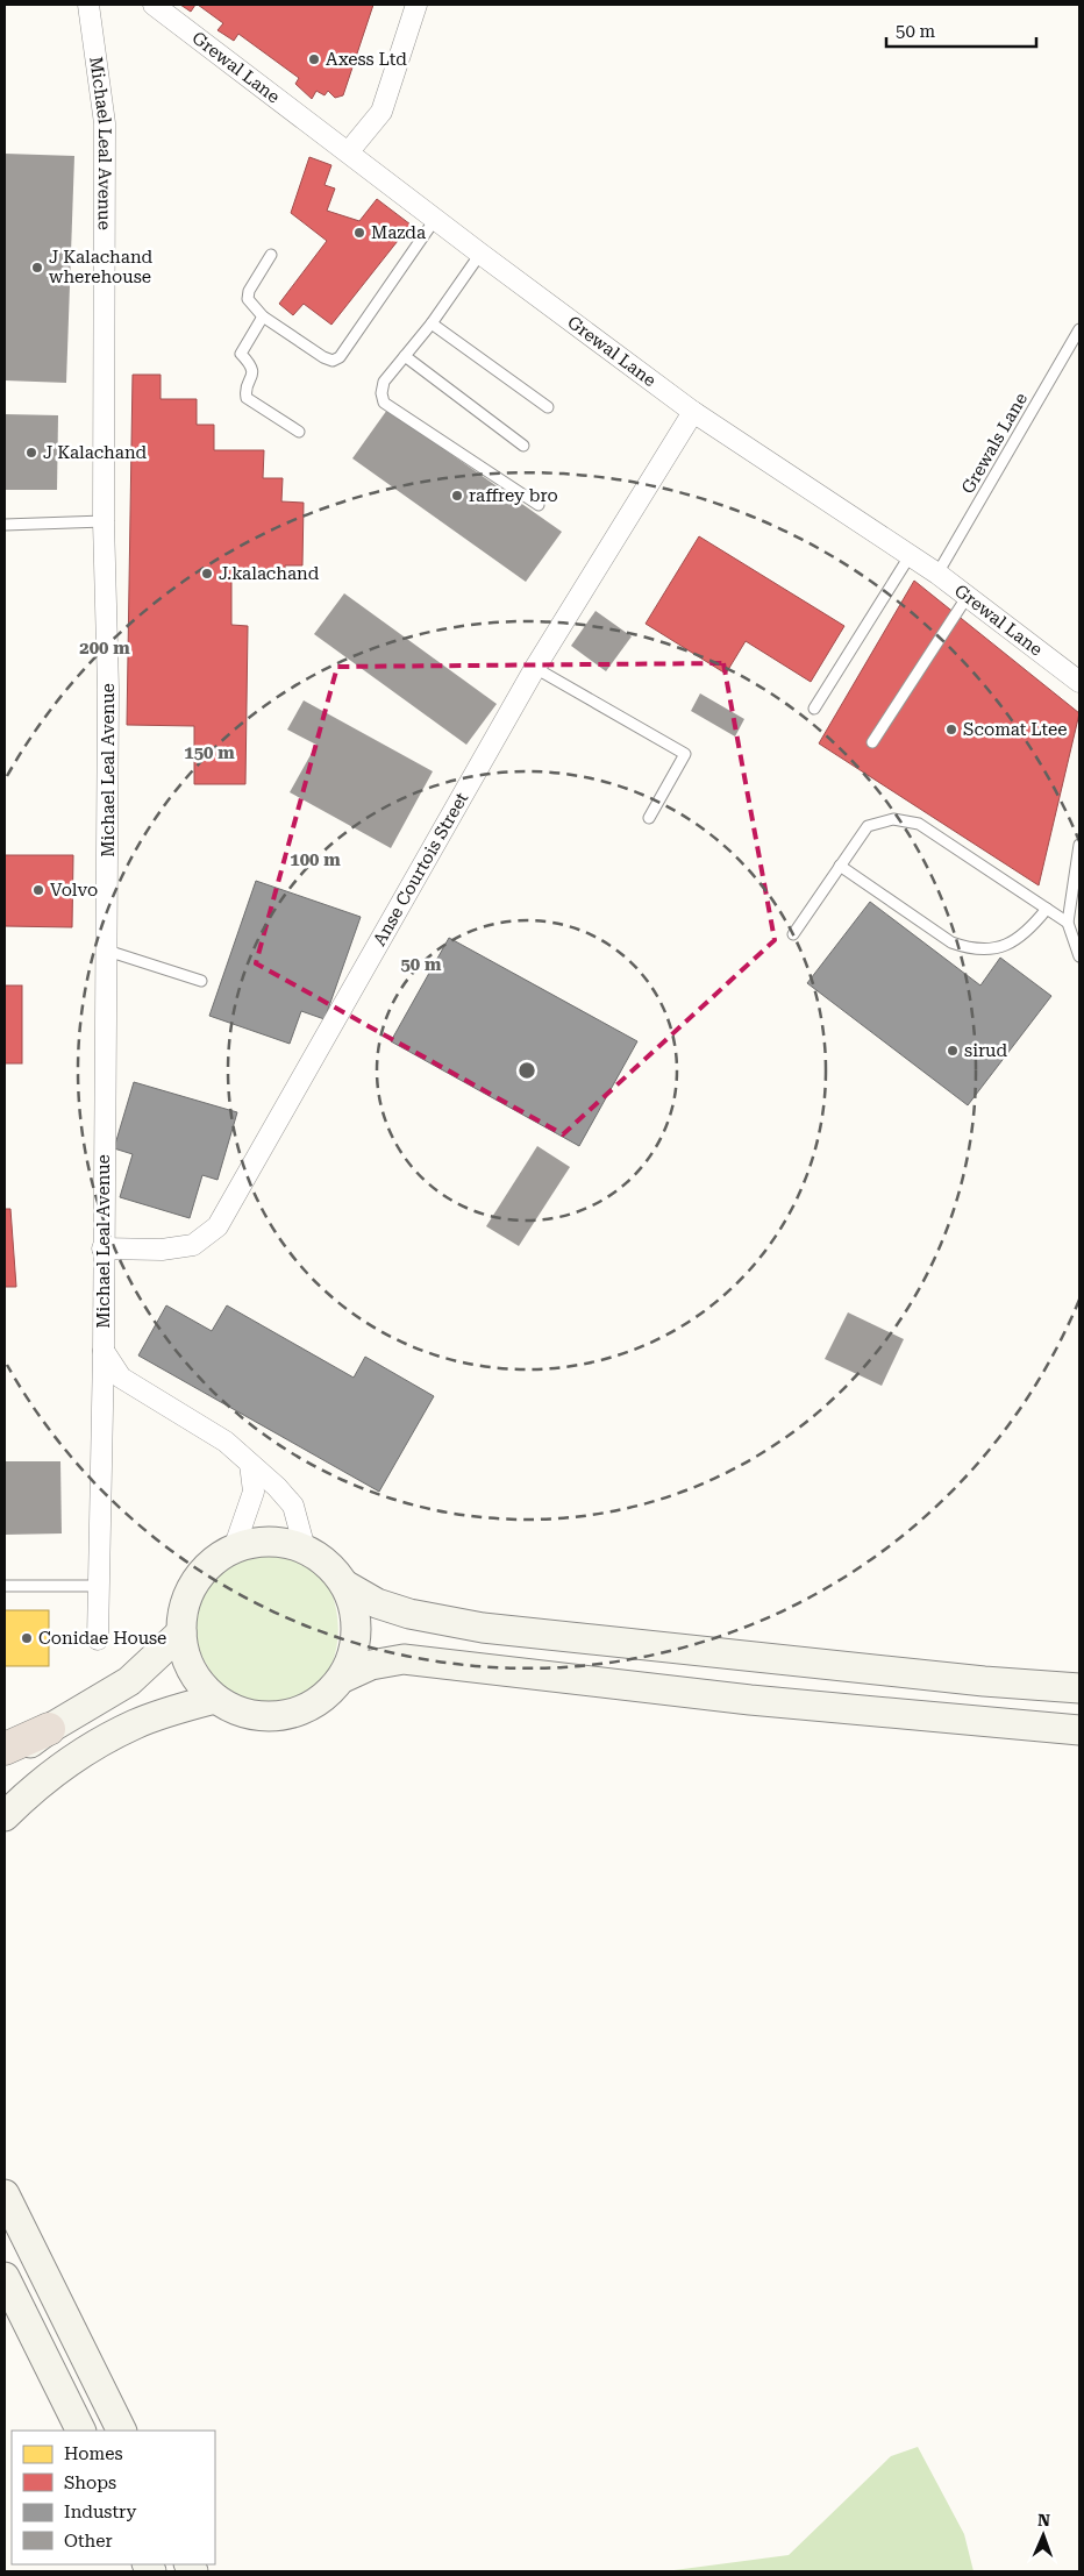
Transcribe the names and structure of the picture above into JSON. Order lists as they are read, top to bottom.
{
  "streets": {
    "street": ["Grewal Lane", "Michael Leal Avenue", "Anse Courtois Street"],
    "lane": ["Grewals Lane"]
  },
  "crossings": [
    ["Grewal Lane", "Grewals Lane"],
    ["Grewal Lane", "Anse Courtois Street"],
    ["Michael Leal Avenue", "Anse Courtois Street"]
  ],
  "places": [
    "Axess Ltd",
    "Mazda",
    "J Kalachand wherehouse",
    "J Kalachand",
    "raffrey bro",
    "J.kalachand",
    "Scomat Ltee",
    "Volvo",
    "sirud",
    "Conidae House"
  ],
  "legend": [
    "Homes",
    "Shops",
    "Industry",
    "Other"
  ],
  "scale_bar": "50 m",
  "north": "top",
  "rings": [
    "200 m",
    "150 m",
    "100 m",
    "50 m"
  ]
}
